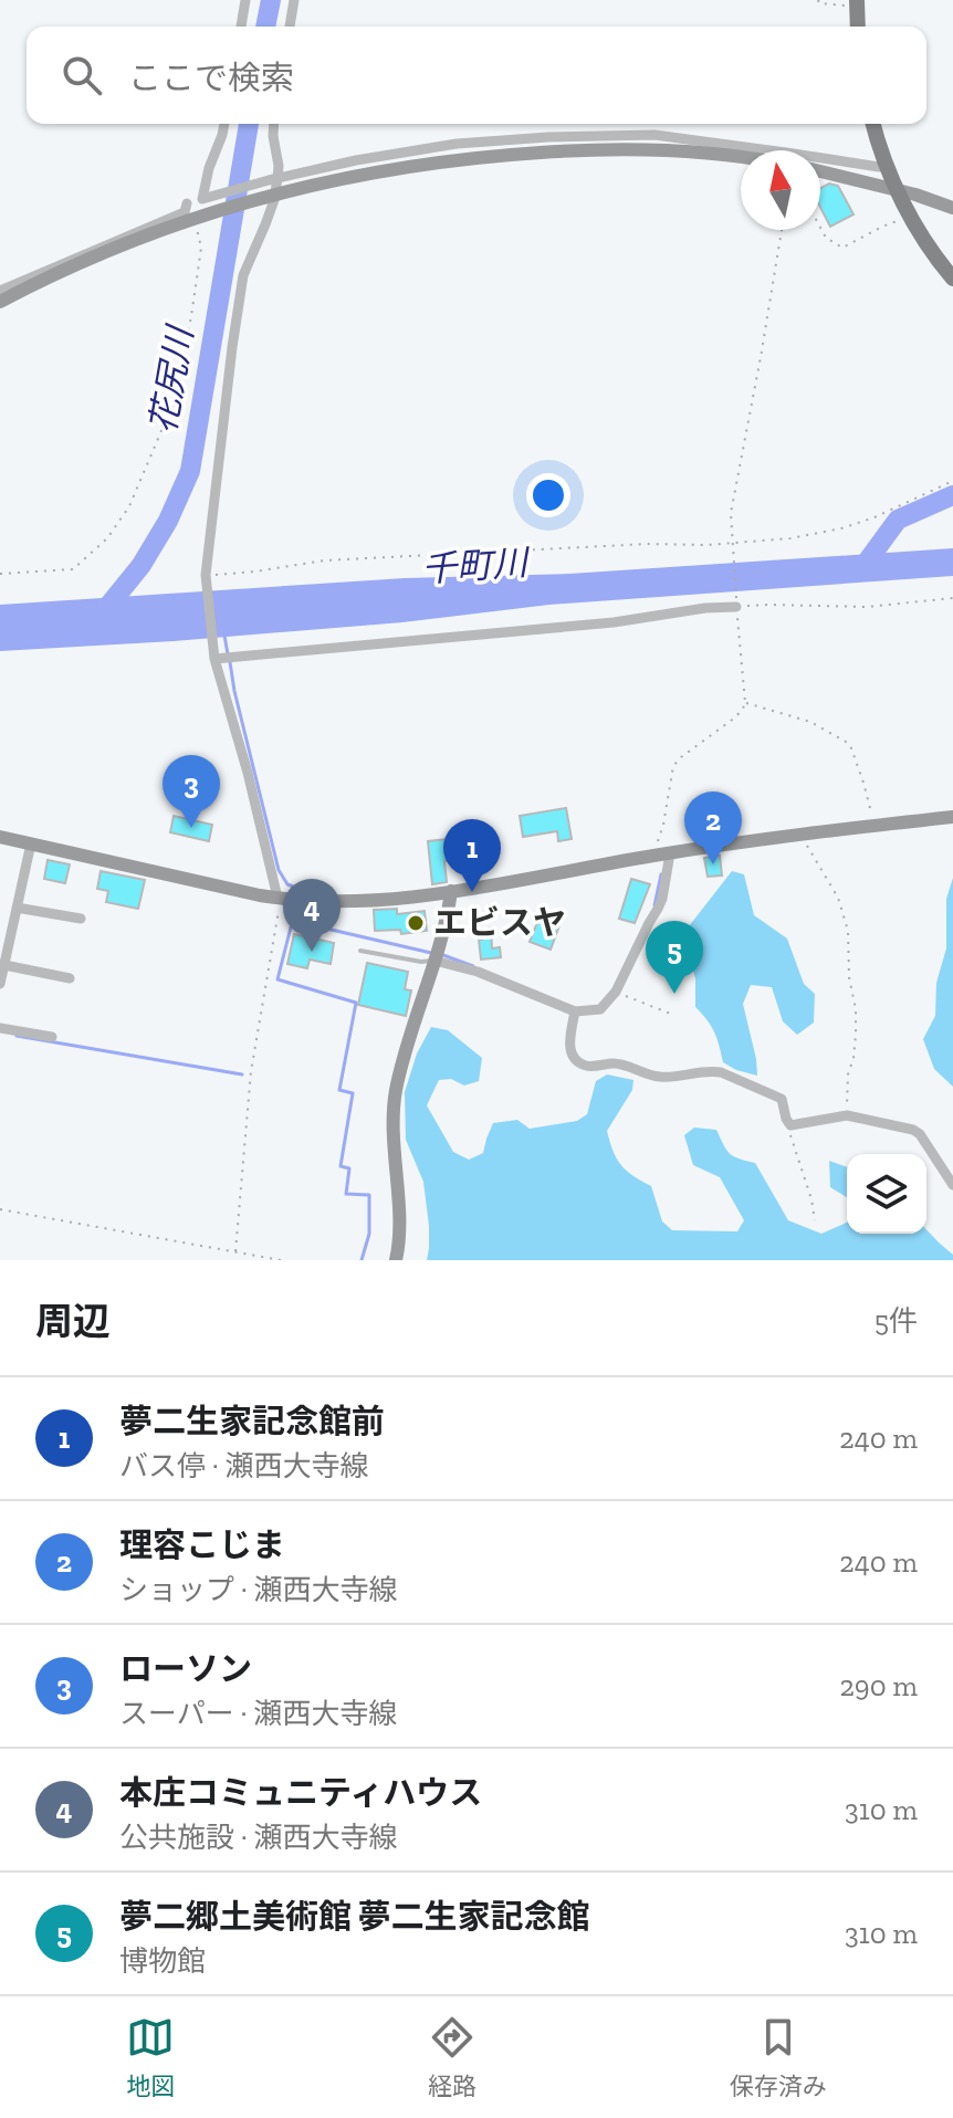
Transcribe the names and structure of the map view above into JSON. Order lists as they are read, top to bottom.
{
  "water": ["花尻川", "千町川"],
  "places": ["エビスヤ"],
  "north": "top",
  "page": {
    "search": "ここで検索",
    "pins": [
      "3",
      "2",
      "1",
      "4",
      "5"
    ],
    "heading": ["周辺", "5件"],
    "list": [
      {
        "mark": "1",
        "name": "夢二生家記念館前",
        "note": "バス停 · 瀬西大寺線",
        "value": "240 m"
      },
      {
        "mark": "2",
        "name": "理容こじま",
        "note": "ショップ · 瀬西大寺線",
        "value": "240 m"
      },
      {
        "mark": "3",
        "name": "ローソン",
        "note": "スーパー · 瀬西大寺線",
        "value": "290 m"
      },
      {
        "mark": "4",
        "name": "本庄コミュニティハウス",
        "note": "公共施設 · 瀬西大寺線",
        "value": "310 m"
      },
      {
        "mark": "5",
        "name": "夢二郷土美術館 夢二生家記念館",
        "note": "博物館",
        "value": "310 m"
      }
    ],
    "nav": ["地図", "経路", "保存済み"]
  }
}
